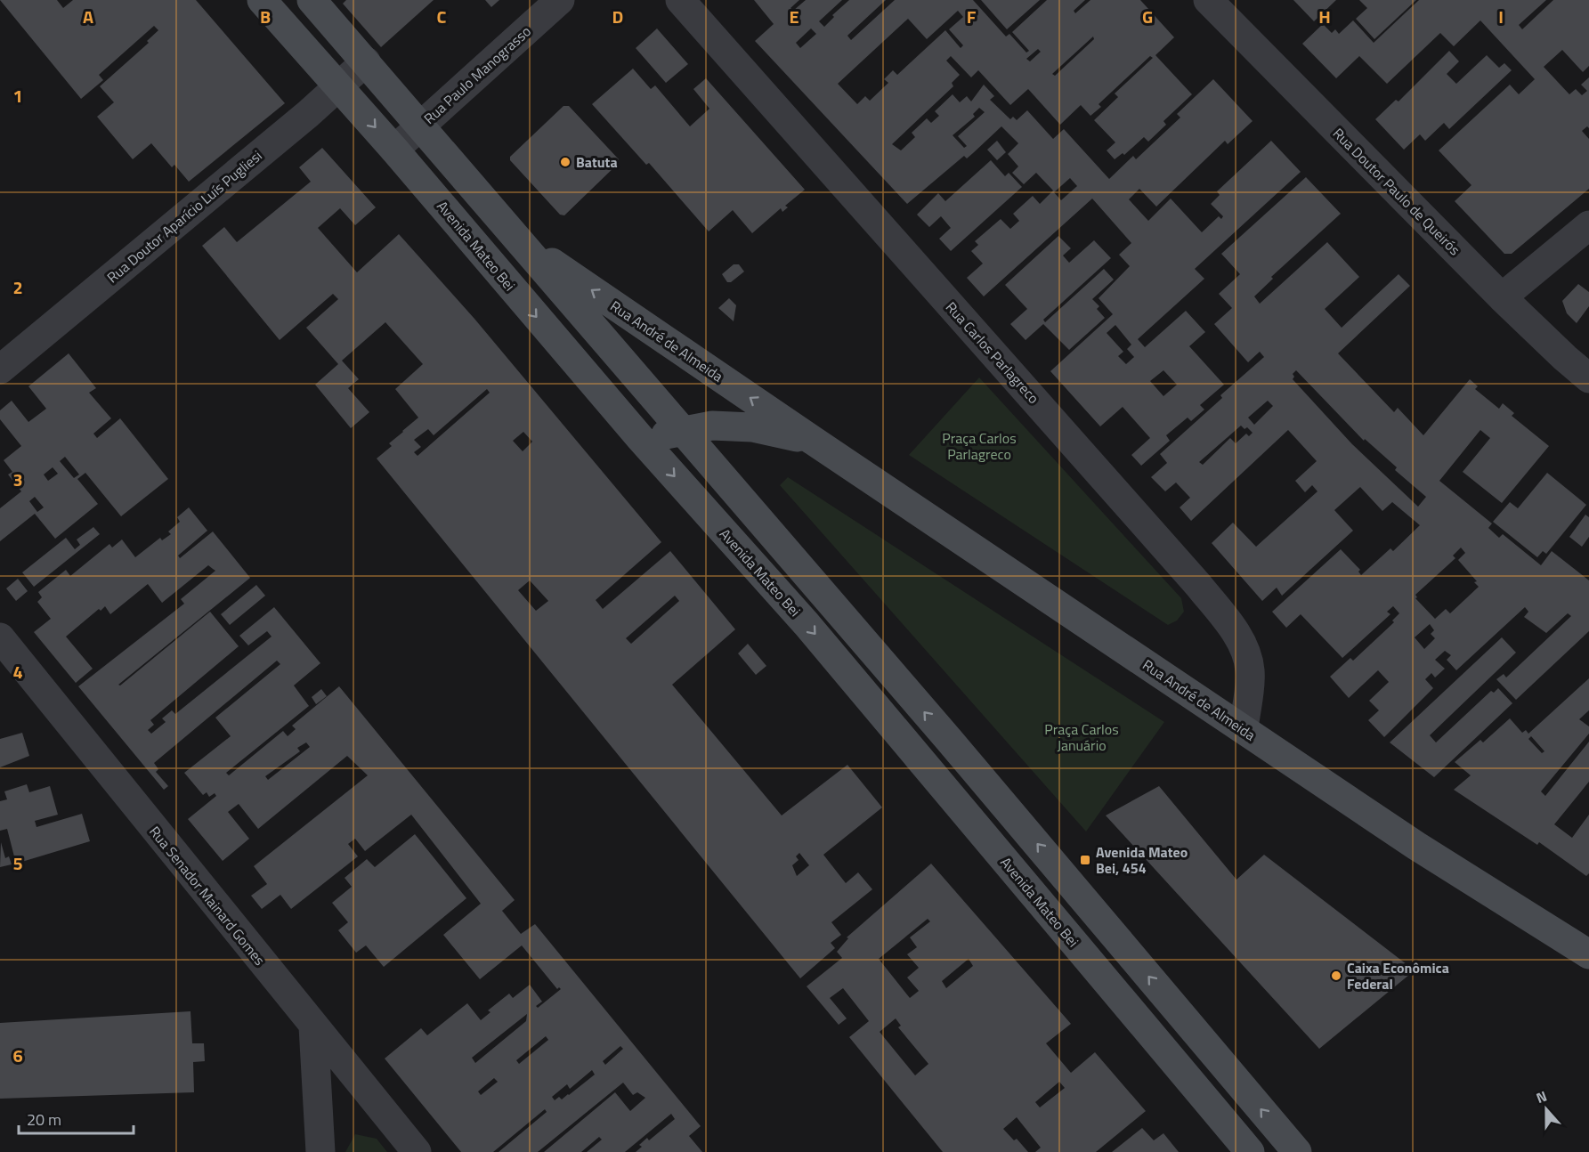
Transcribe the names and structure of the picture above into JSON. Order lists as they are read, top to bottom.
{
  "streets": {
    "main road": ["Avenida Mateo Bei", "Rua André de Almeida"],
    "street": [
      "Rua Paulo Manograsso",
      "Rua Doutor Paulo de Queirós",
      "Rua Doutor Aparício Luís Pugliesi",
      "Rua Carlos Parlagreco",
      "Rua Senador Mainard Gomes"
    ]
  },
  "crossings": [
    ["Rua Paulo Manograsso", "Avenida Mateo Bei"],
    ["Rua Doutor Aparício Luís Pugliesi", "Avenida Mateo Bei"],
    ["Avenida Mateo Bei", "Rua André de Almeida"],
    ["Rua André de Almeida", "Rua Carlos Parlagreco"]
  ],
  "parks": ["Praça Carlos Parlagreco", "Praça Carlos Januário"],
  "places": {
    "other": ["Batuta", "Caixa Econômica Federal"],
    "transit": ["Avenida Mateo Bei, 454"]
  },
  "scale_bar": "20 m",
  "north": "top",
  "grid": {
    "columns": [
      "A",
      "B",
      "C",
      "D",
      "E",
      "F",
      "G",
      "H",
      "I"
    ],
    "rows": [
      "1",
      "2",
      "3",
      "4",
      "5",
      "6"
    ]
  }
}
